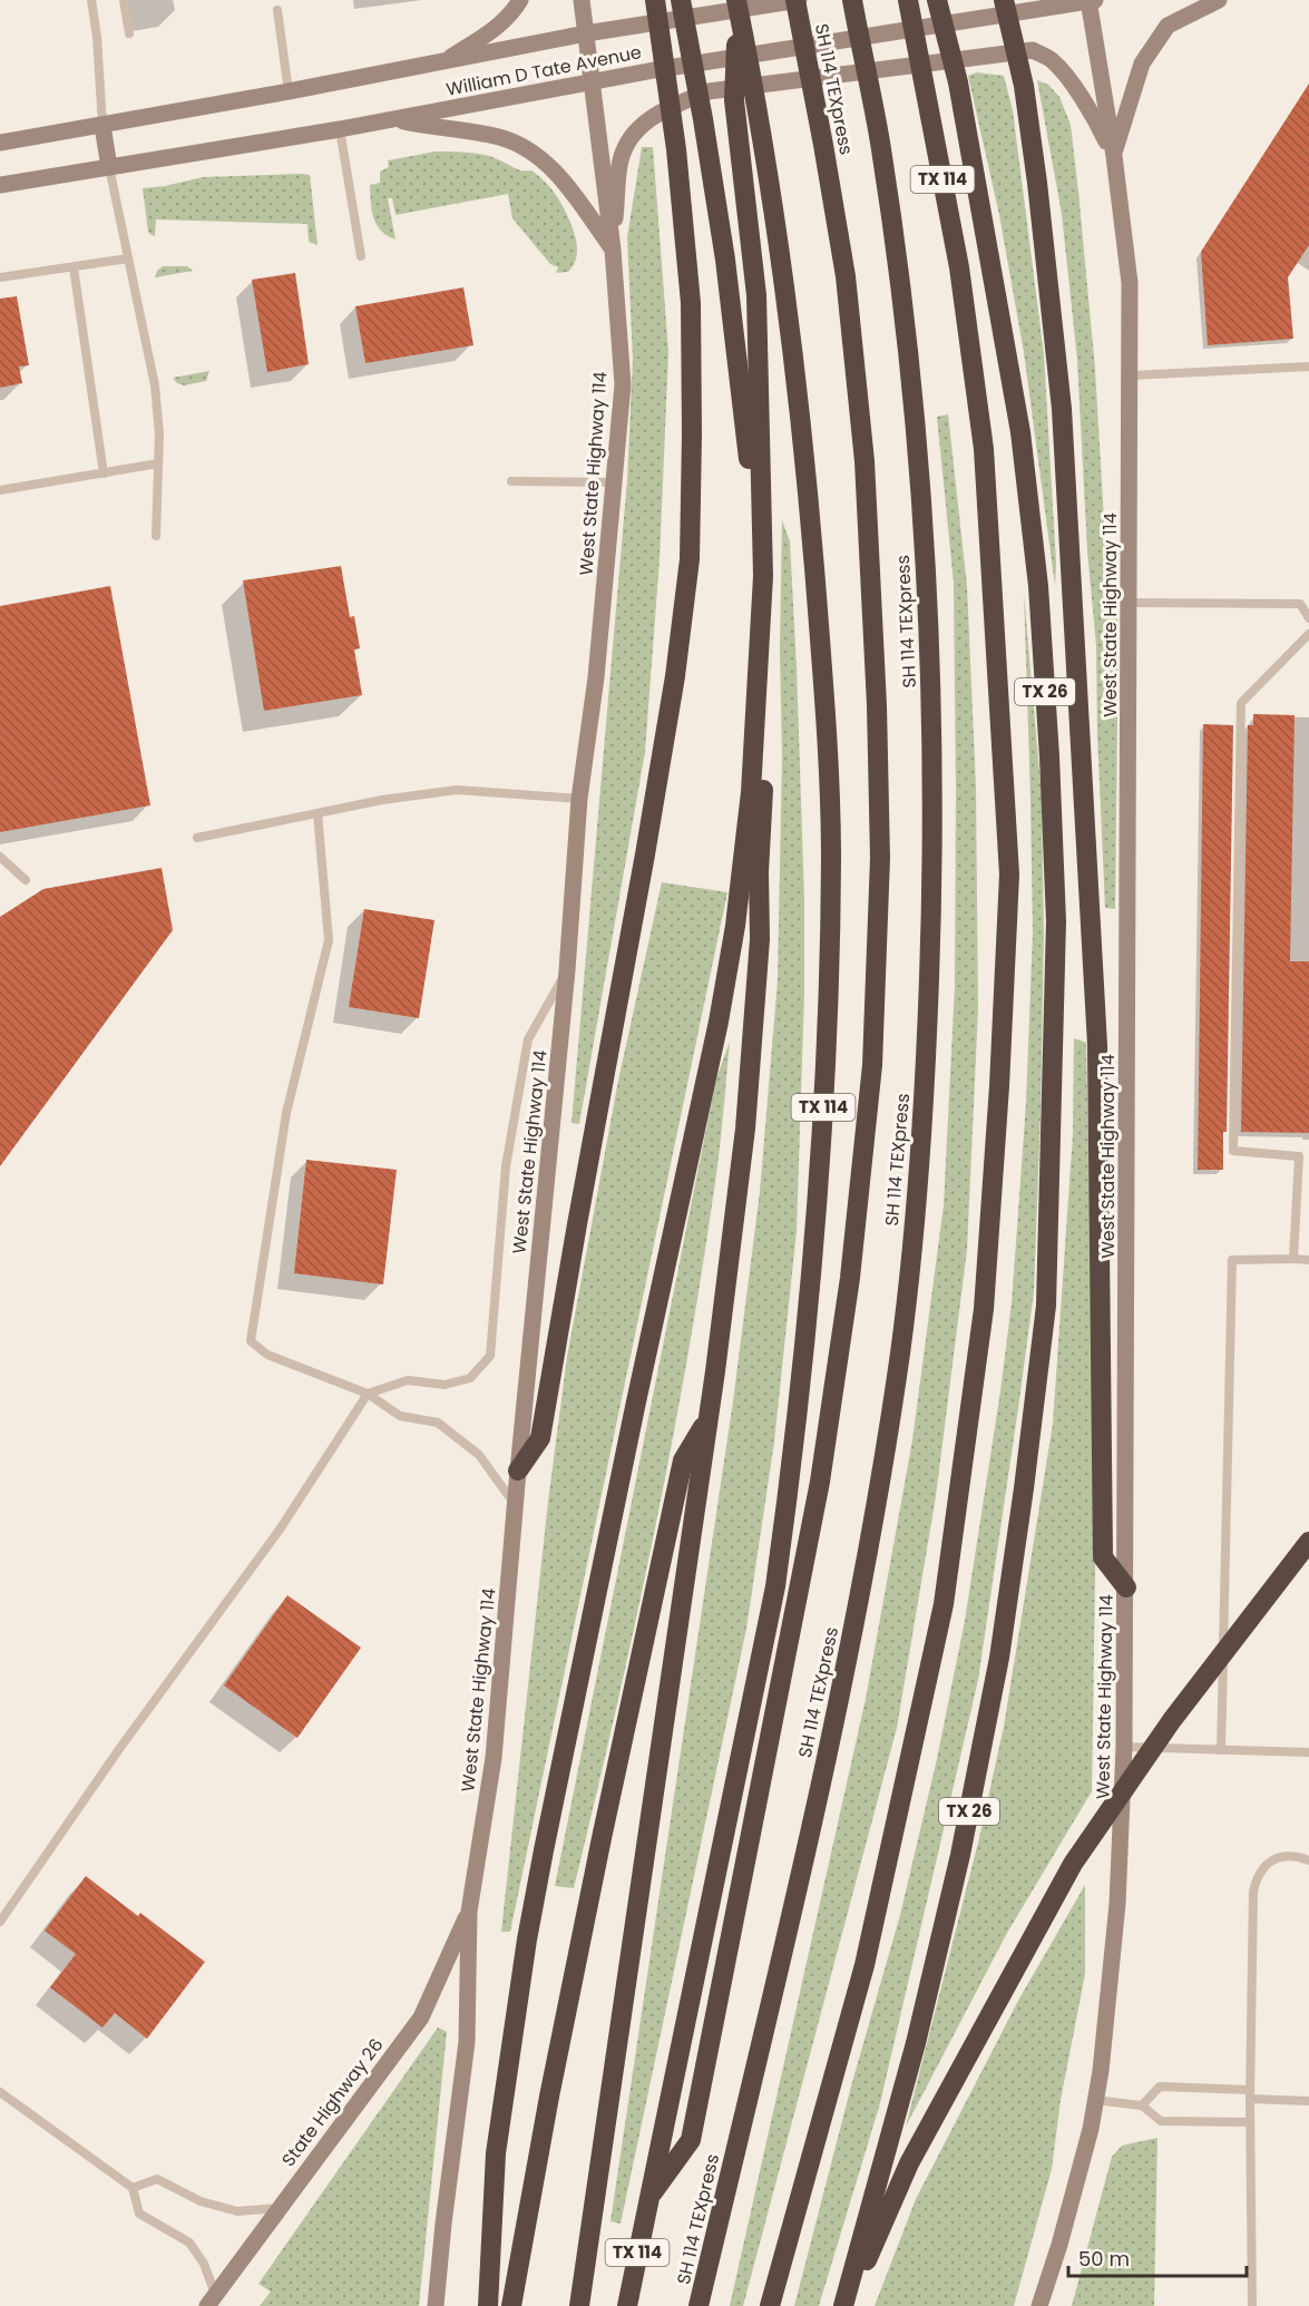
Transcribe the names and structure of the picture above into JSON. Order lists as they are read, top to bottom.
{
  "streets": {
    "highway": ["SH 114 TEXpress", "TX 114", "TX 26"],
    "main road": ["William D Tate Avenue", "West State Highway 114", "State Highway 26"]
  },
  "crossings": [
    ["William D Tate Avenue", "SH 114 TEXpress"],
    ["William D Tate Avenue", "West State Highway 114"],
    ["SH 114 TEXpress", "TX 114"],
    ["West State Highway 114", "State Highway 26"]
  ],
  "scale_bar": "50 m"
}
